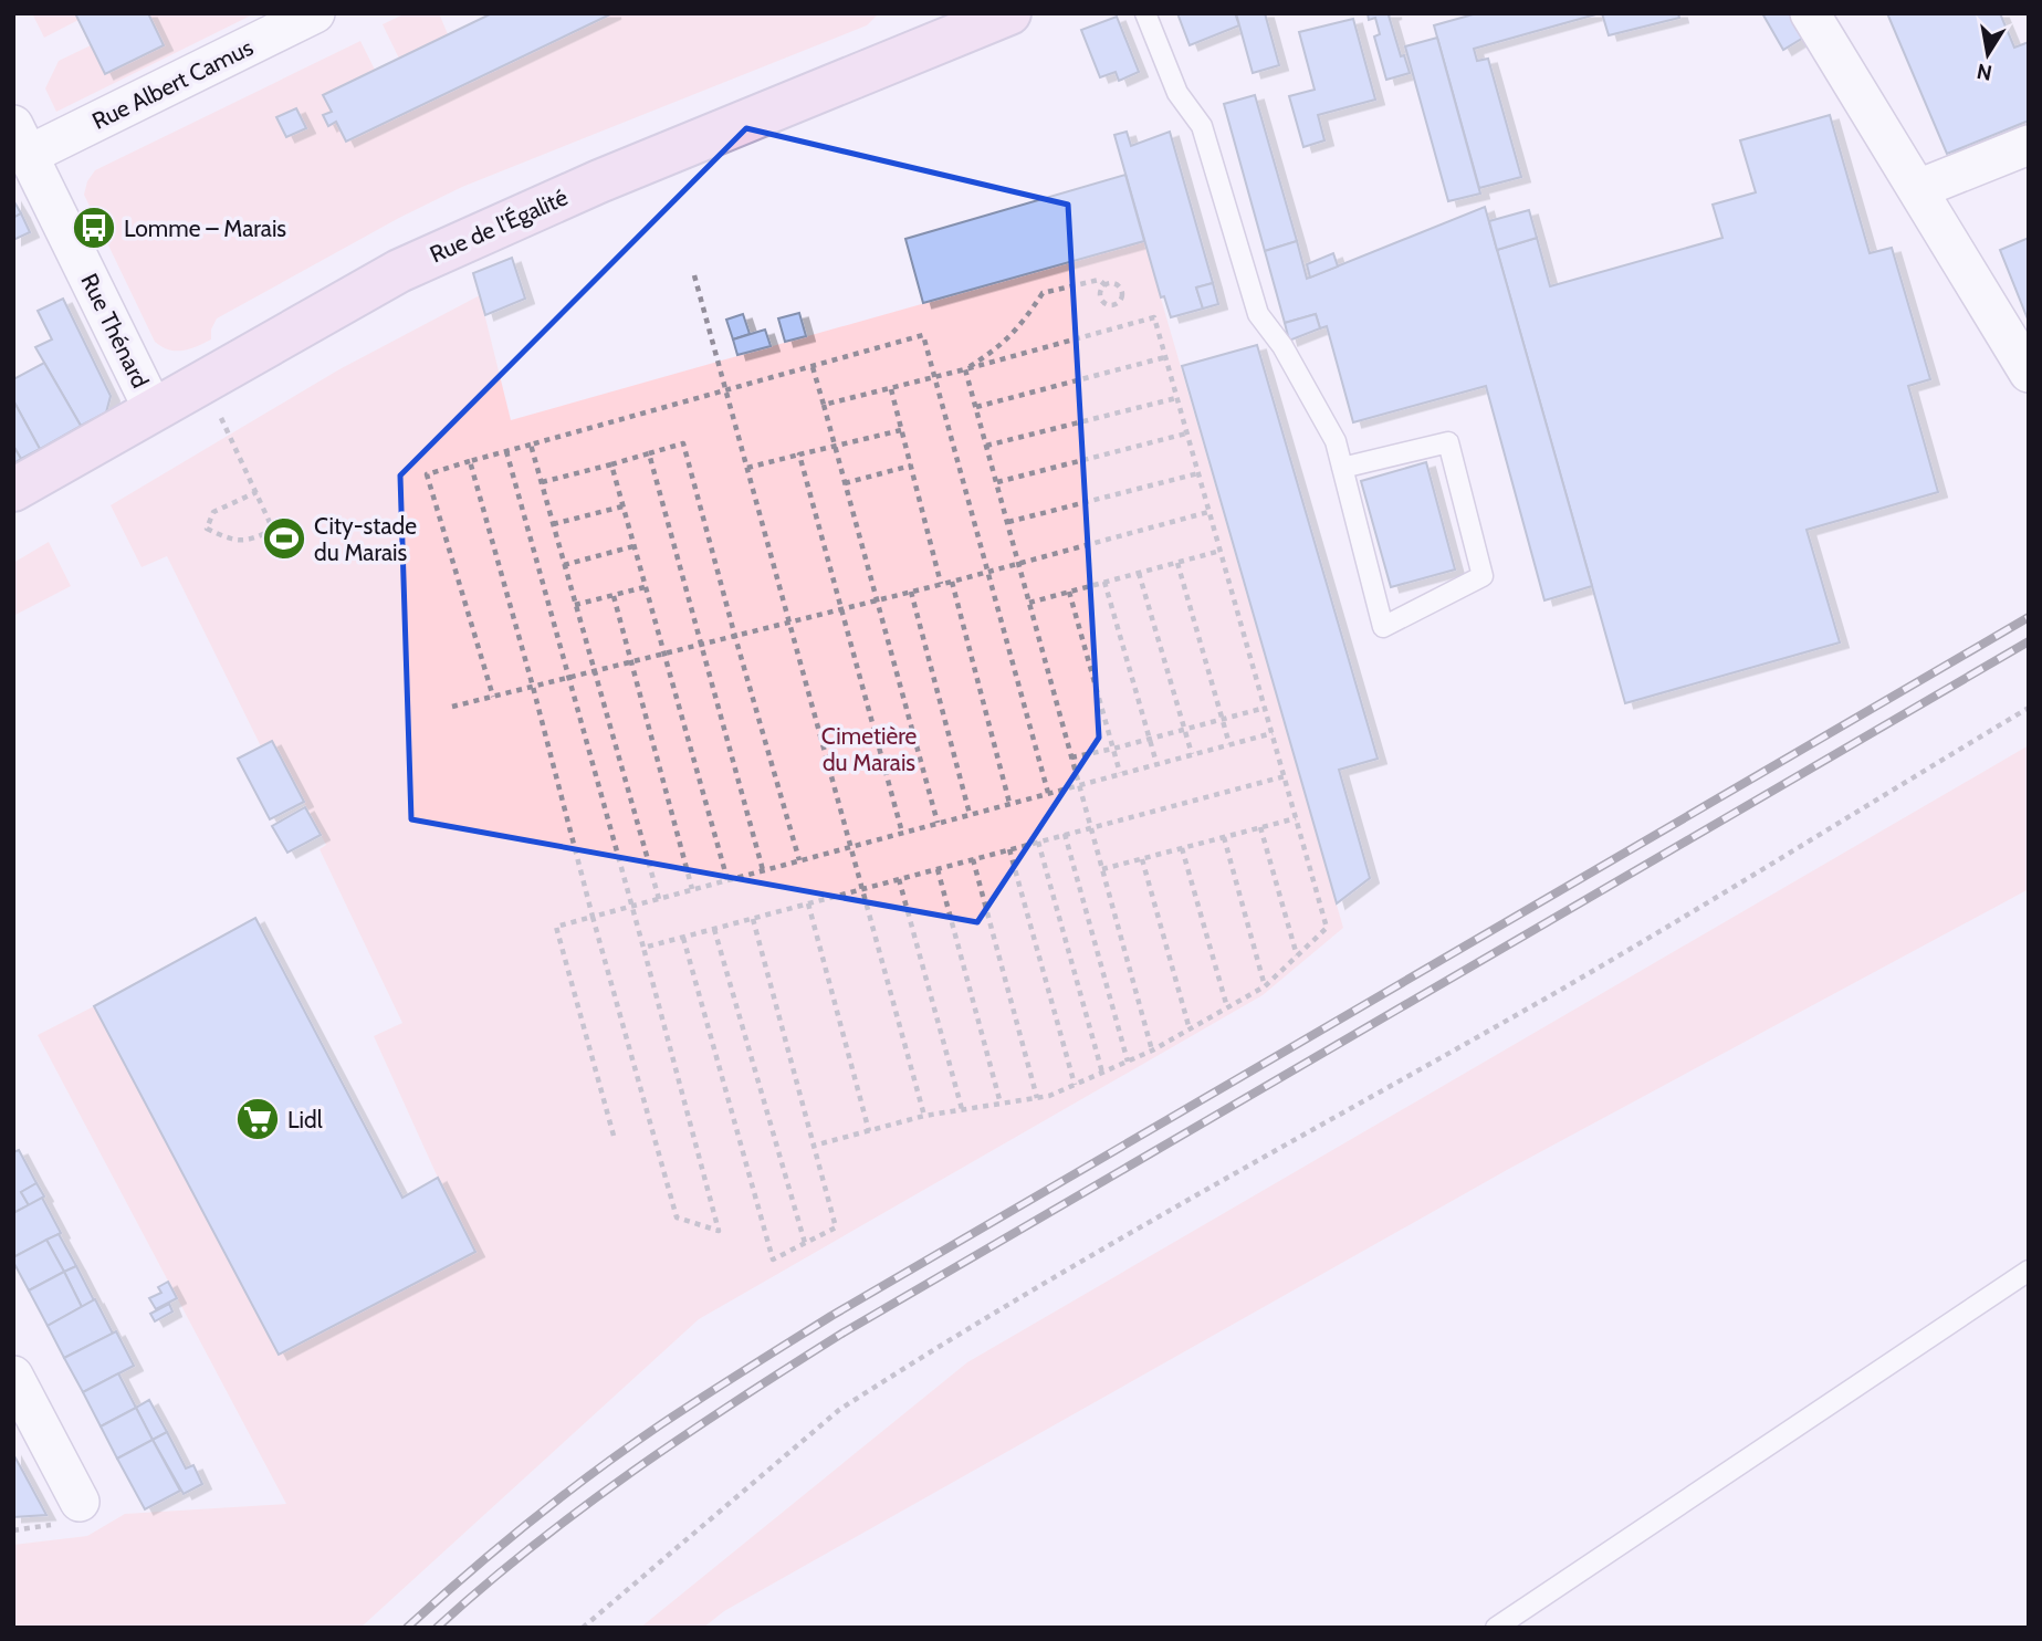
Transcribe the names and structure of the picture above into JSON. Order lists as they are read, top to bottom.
{
  "streets": {
    "street": ["Rue Albert Camus", "Rue de l'Égalité", "Rue Thénard"]
  },
  "crossings": [
    ["Rue Albert Camus", "Rue Thénard"],
    ["Rue de l'Égalité", "Rue Thénard"]
  ],
  "parks": ["Cimetière du Marais"],
  "places": {
    "bus stop": ["Lomme – Marais"],
    "sports": ["City-stade du Marais"],
    "supermarket": ["Lidl"]
  },
  "north": "bottom"
}
